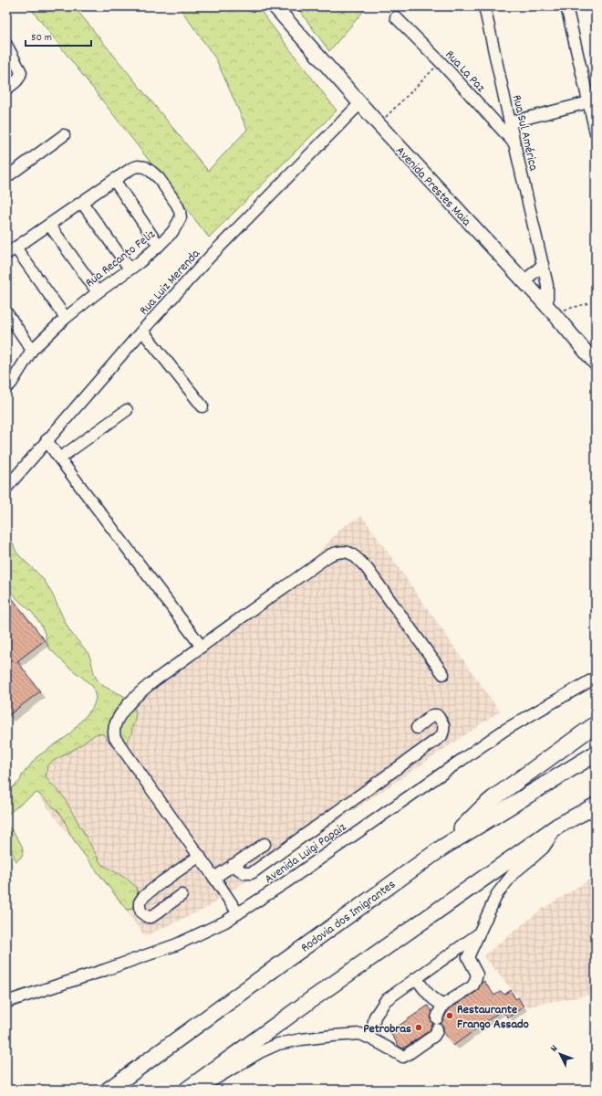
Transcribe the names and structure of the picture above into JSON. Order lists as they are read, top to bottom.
{
  "streets": {
    "highway": ["Rodovia dos Imigrantes"],
    "main road": ["Avenida Prestes Maia"],
    "street": [
      "Rua La Paz",
      "Rua Sul América",
      "Rua Recanto Feliz",
      "Rua Luiz Merenda",
      "Avenida Luigi Papaiz"
    ]
  },
  "crossings": [
    ["Rua La Paz", "Rua Sul América"],
    ["Rua Sul América", "Avenida Prestes Maia"],
    ["Avenida Prestes Maia", "Rua Luiz Merenda"]
  ],
  "places": ["Restaurante Frango Assado", "Petrobras"],
  "scale_bar": "50 m",
  "north": "top left"
}
